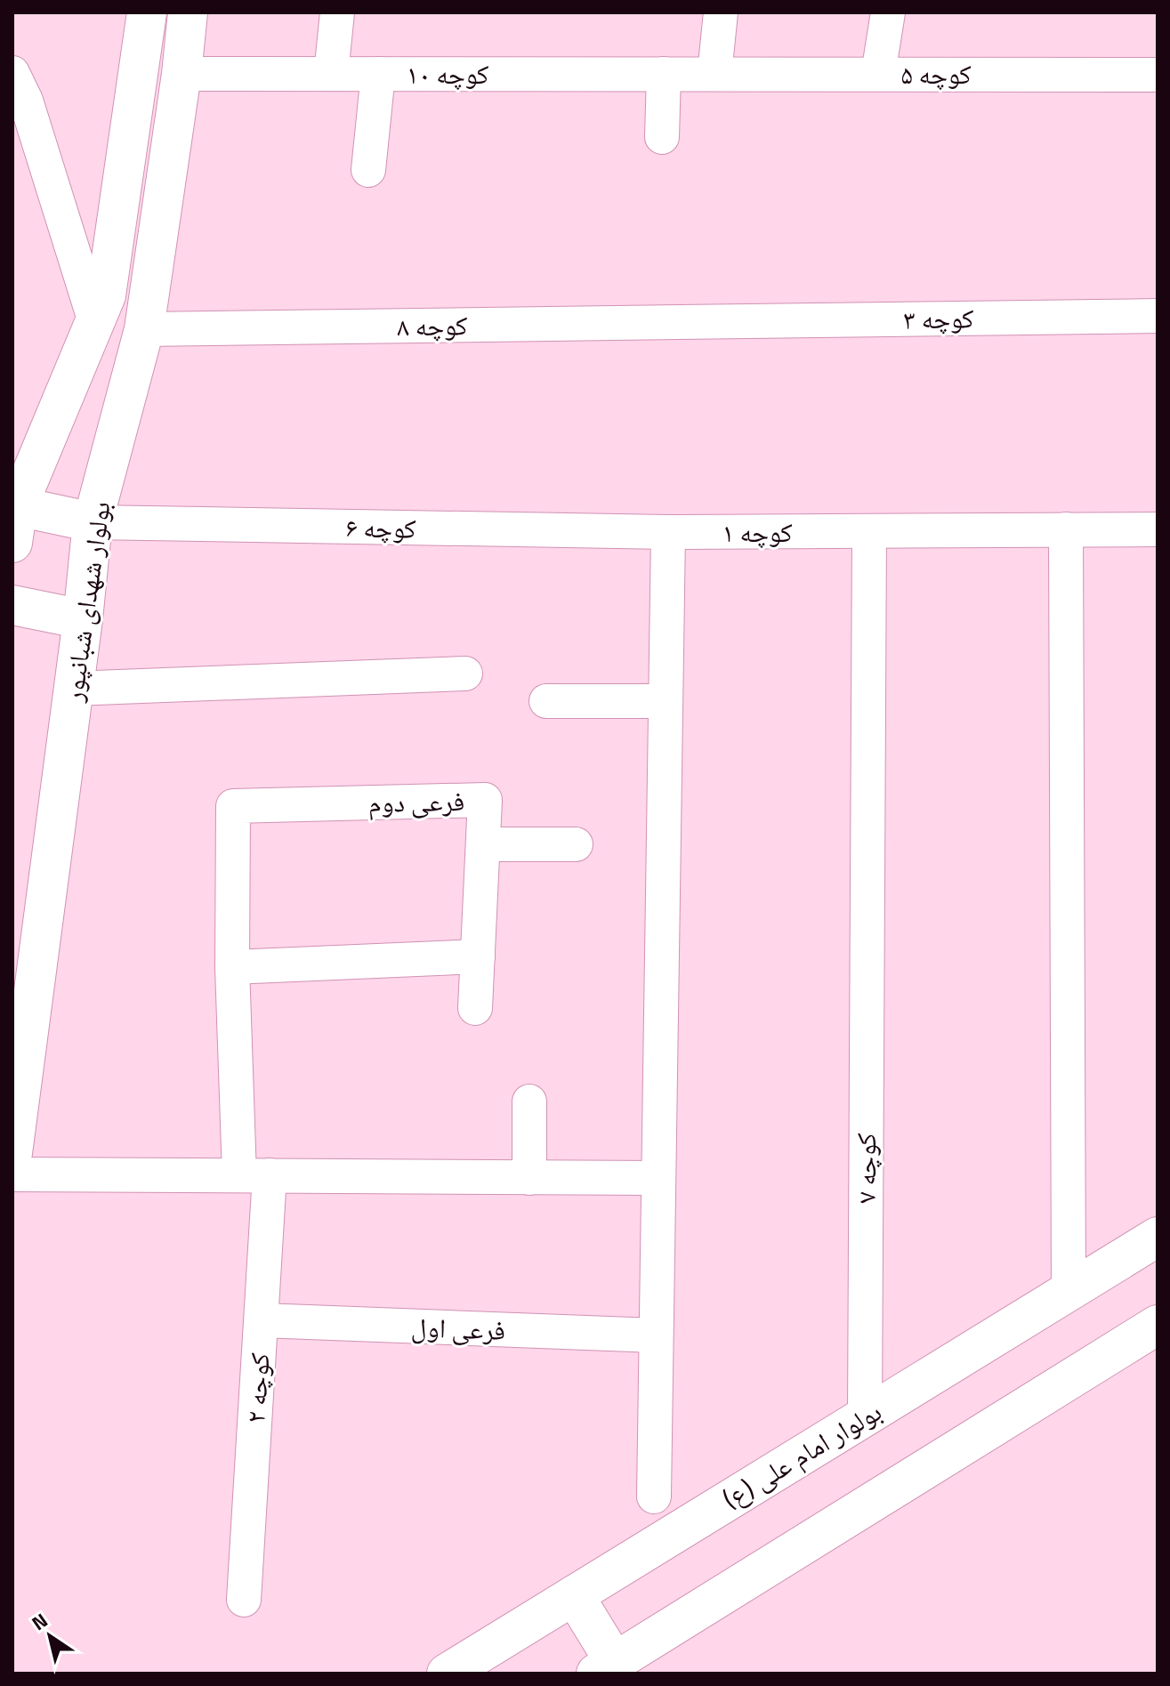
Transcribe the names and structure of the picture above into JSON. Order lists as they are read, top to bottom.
{
  "streets": {
    "street": [
      "کوچه ۱۰",
      "کوچه ۵",
      "کوچه ۳",
      "کوچه ۸",
      "کوچه ۶",
      "کوچه ۱",
      "بولوار شهدای شبانپور",
      "فرعی دوم",
      "کوچه ۷",
      "فرعی اول",
      "کوچه ۲",
      "بولوار امام علی (ع)"
    ]
  },
  "crossings": [
    ["کوچه ۱۰", "کوچه ۵"],
    ["کوچه ۱۰", "بولوار شهدای شبانپور"],
    ["کوچه ۳", "کوچه ۸"],
    ["کوچه ۸", "بولوار شهدای شبانپور"],
    ["کوچه ۶", "کوچه ۱"],
    ["کوچه ۶", "بولوار شهدای شبانپور"],
    ["کوچه ۱", "کوچه ۷"],
    ["کوچه ۷", "بولوار امام علی (ع)"],
    ["فرعی اول", "کوچه ۲"]
  ],
  "north": "top left"
}
